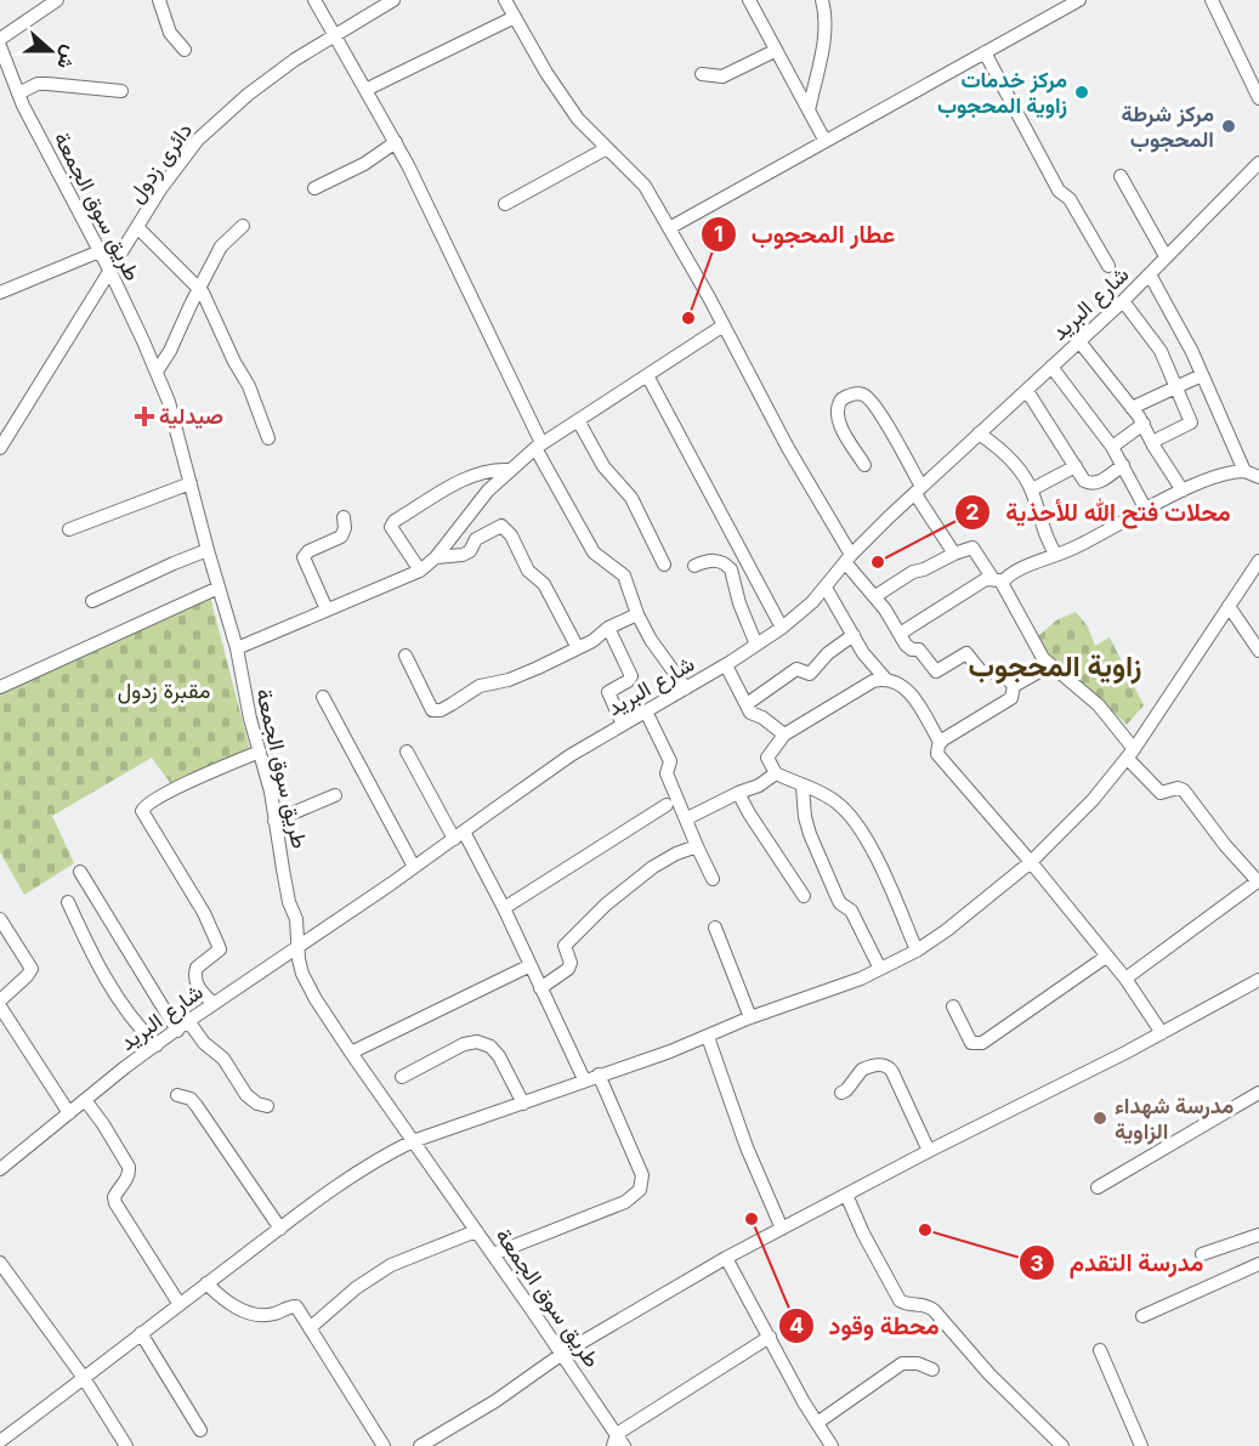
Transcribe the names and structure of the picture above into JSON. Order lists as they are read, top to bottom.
{
  "streets": {
    "street": ["دائرى زدول", "طريق سوق الجمعة", "شارع البريد"]
  },
  "crossings": [
    ["دائرى زدول", "طريق سوق الجمعة"],
    ["طريق سوق الجمعة", "شارع البريد"]
  ],
  "districts": ["زاوية المحجوب"],
  "parks": ["مقبرة زدول"],
  "places": {
    "other": [
      "مركز خدمات زاوية المحجوب",
      "مركز شرطة المحجوب",
      "عطار المحجوب",
      "محلات فتح الله للأحذية",
      "مدرسة شهداء الزاوية",
      "محطة وقود",
      "مدرسة التقدم"
    ],
    "health": ["صيدلية"]
  },
  "north": "right"
}
